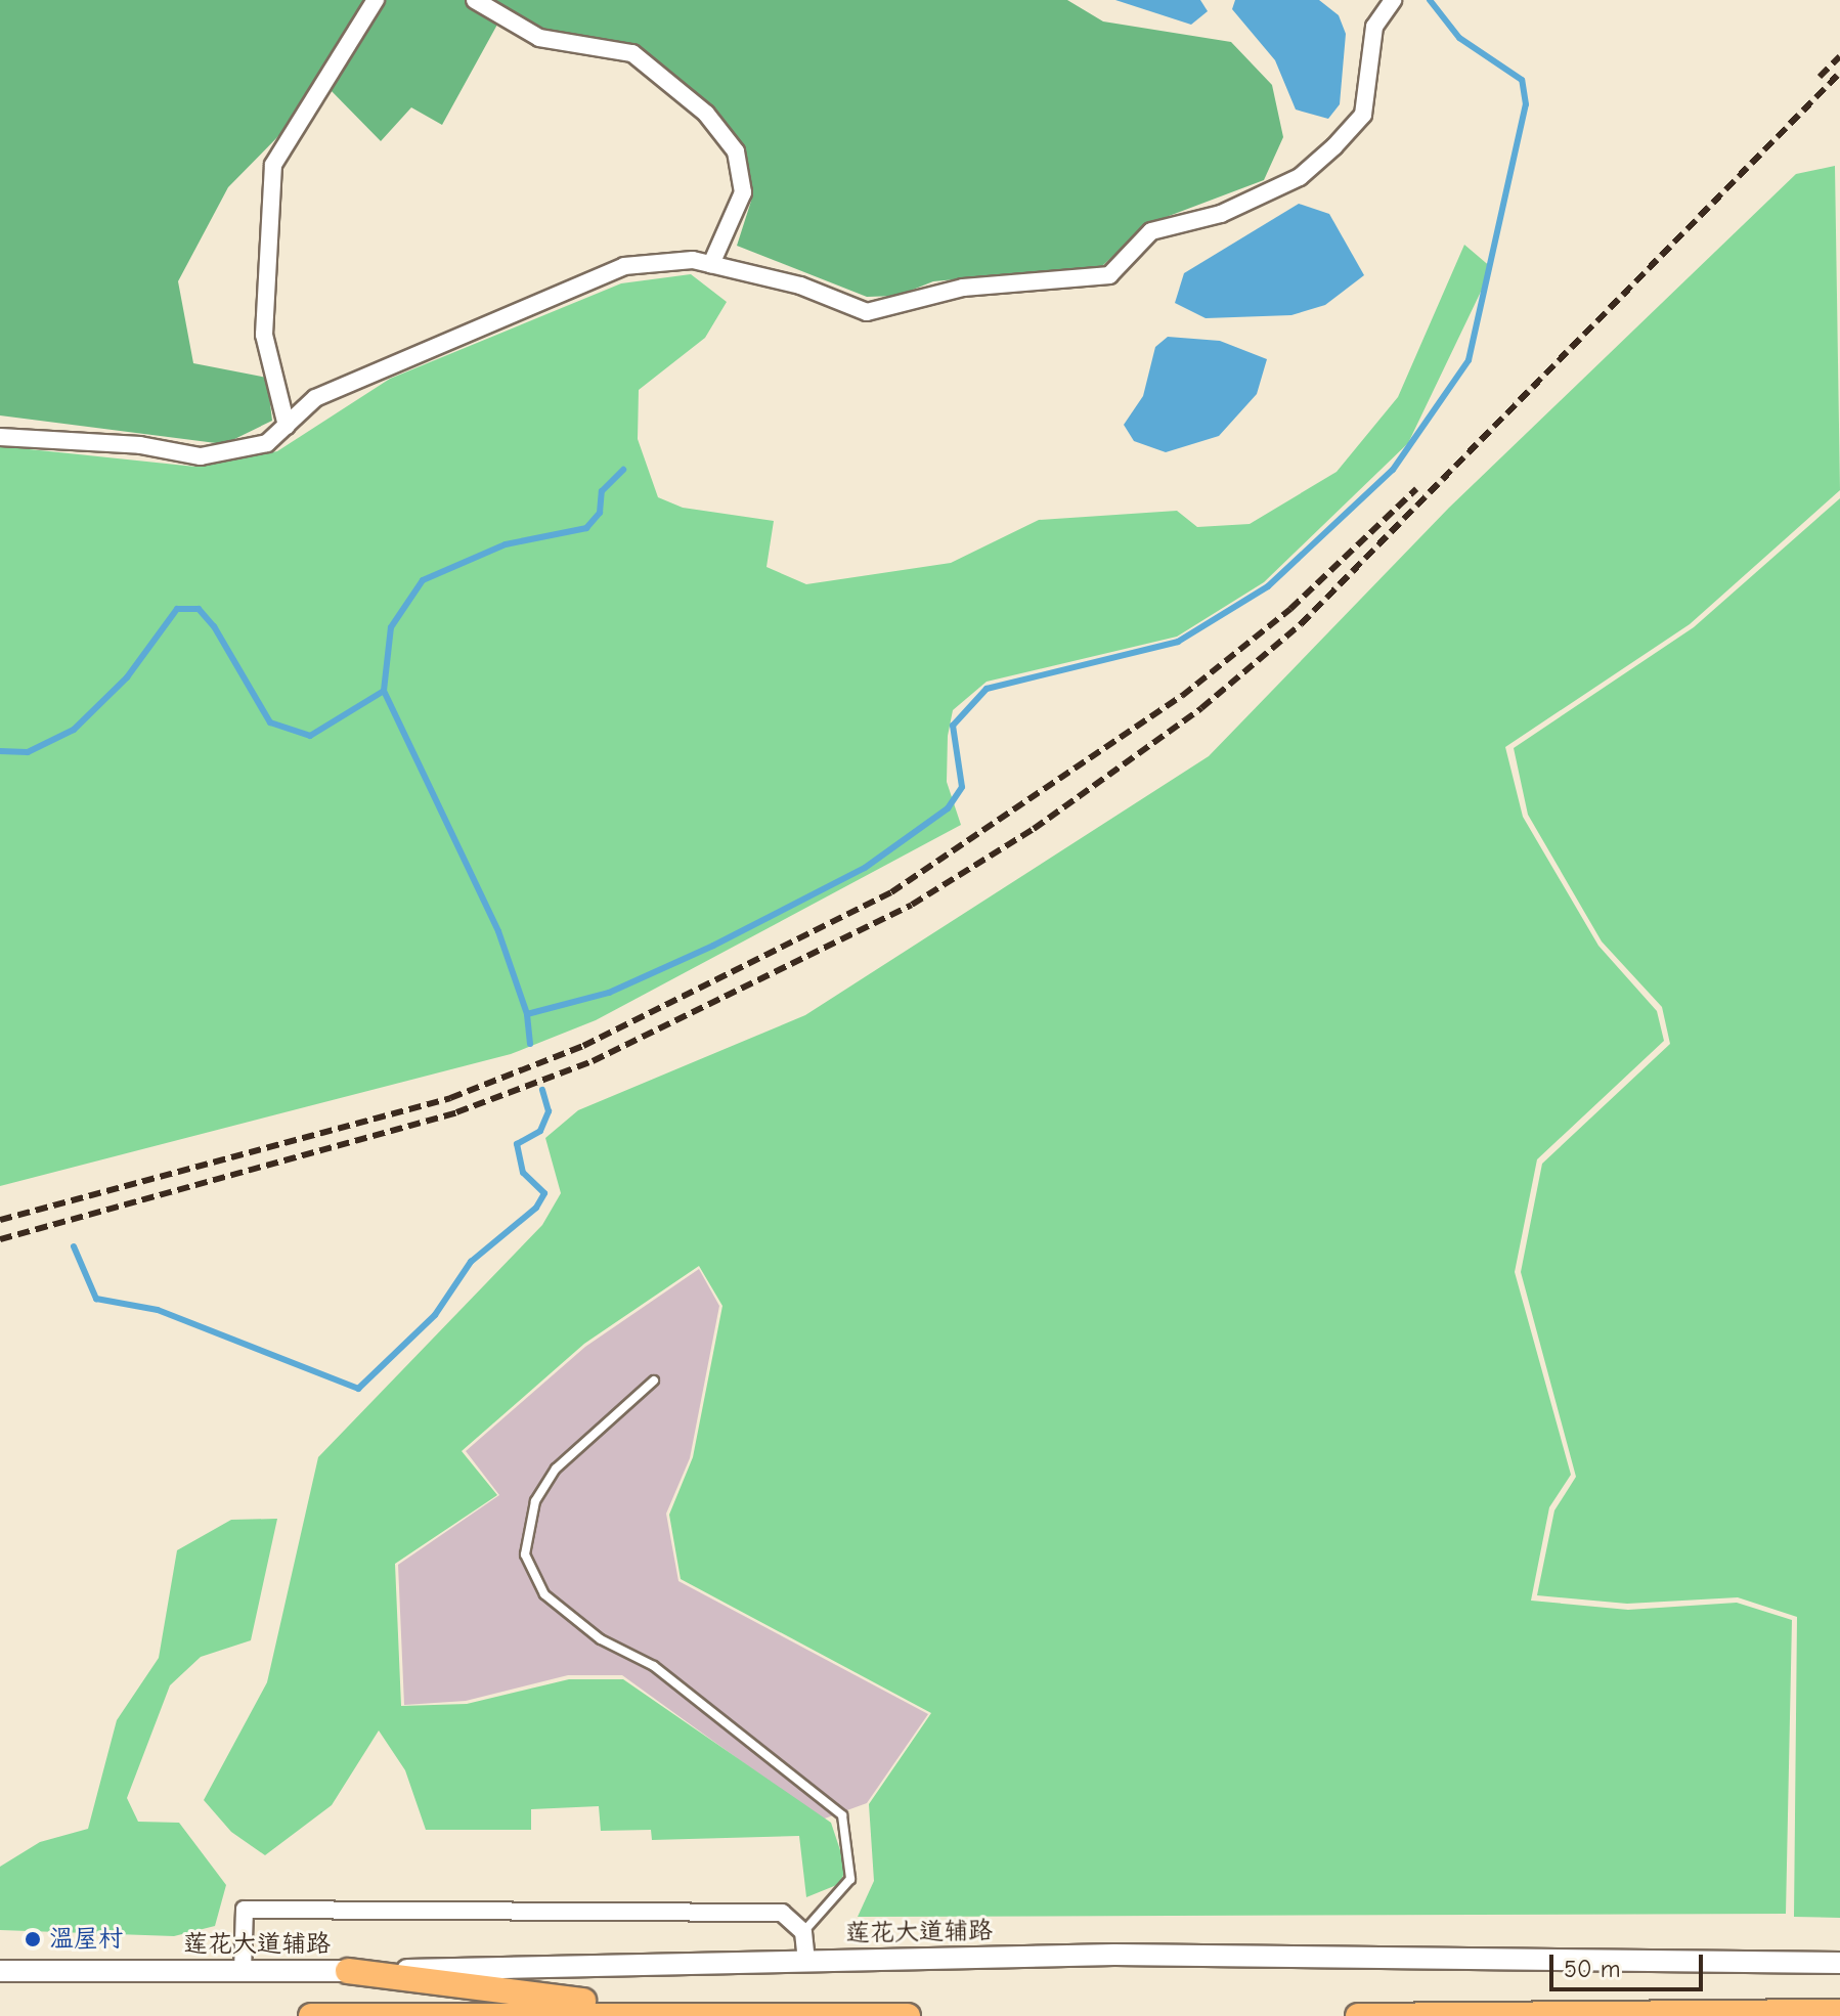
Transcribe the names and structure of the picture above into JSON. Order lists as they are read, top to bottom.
{
  "streets": {
    "street": ["莲花大道辅路"]
  },
  "places": ["温屋村"],
  "scale_bar": "50 m"
}
